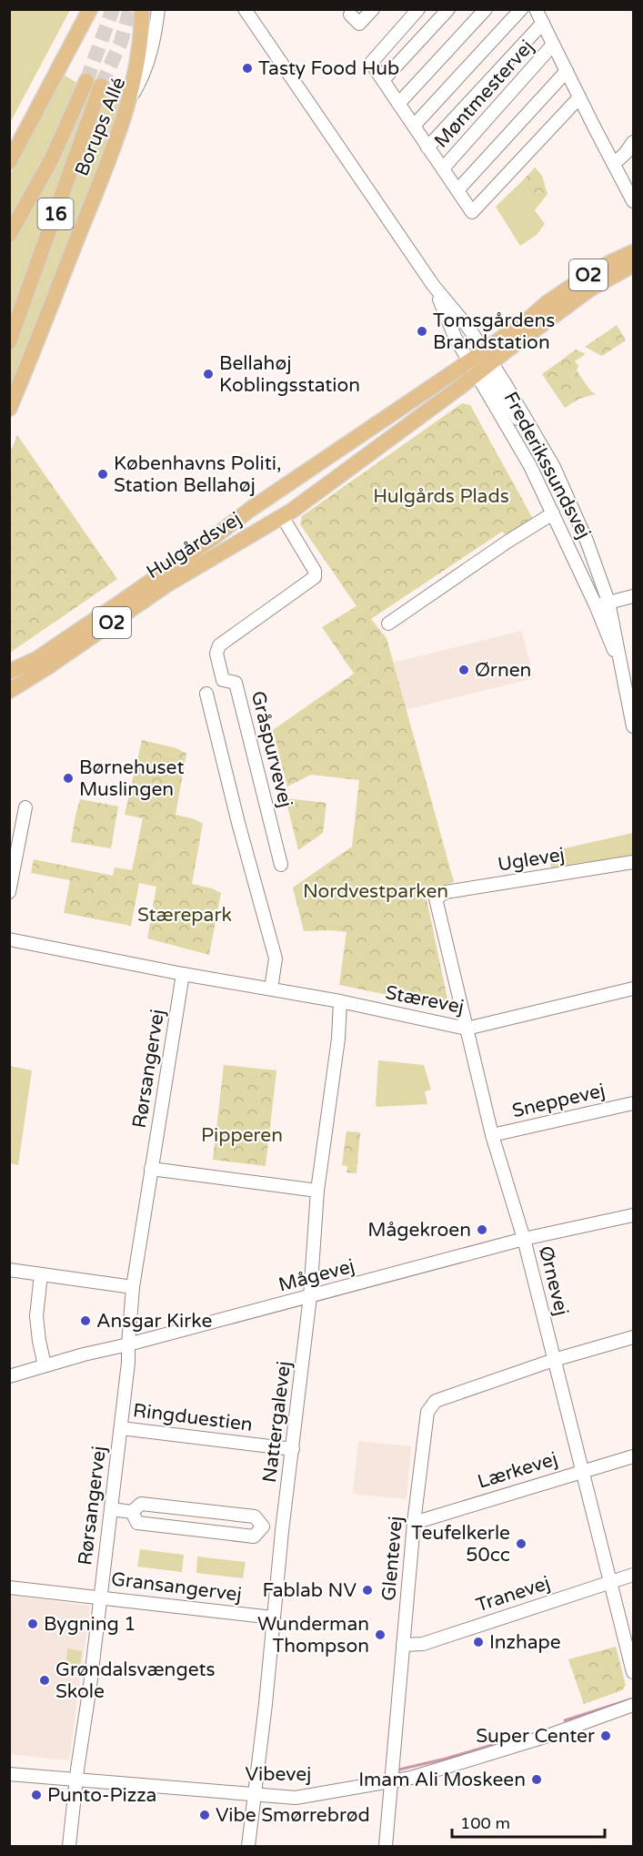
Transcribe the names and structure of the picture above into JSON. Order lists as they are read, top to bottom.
{
  "streets": {
    "main road": [
      "Borups Allé",
      "16",
      "O2",
      "Hulgårdsvej"
    ],
    "street": [
      "Møntmestervej",
      "Frederikssundsvej",
      "Gråspurvevej",
      "Uglevej",
      "Stærevej",
      "Rørsangervej",
      "Sneppevej",
      "Mågevej",
      "Ørnevej",
      "Ringduestien",
      "Nattergalevej",
      "Lærkevej",
      "Glentevej",
      "Gransangervej",
      "Tranevej",
      "Vibevej"
    ]
  },
  "crossings": [
    ["O2", "Frederikssundsvej"],
    ["O2", "Hulgårdsvej"],
    ["Frederikssundsvej", "Hulgårdsvej"],
    ["Hulgårdsvej", "Gråspurvevej"],
    ["Uglevej", "Ørnevej"],
    ["Stærevej", "Rørsangervej"],
    ["Stærevej", "Ørnevej"],
    ["Stærevej", "Nattergalevej"],
    ["Rørsangervej", "Mågevej"],
    ["Rørsangervej", "Ringduestien"],
    ["Rørsangervej", "Gransangervej"],
    ["Rørsangervej", "Vibevej"],
    ["Sneppevej", "Ørnevej"],
    ["Mågevej", "Ørnevej"],
    ["Mågevej", "Nattergalevej"],
    ["Ørnevej", "Lærkevej"],
    ["Ørnevej", "Glentevej"],
    ["Ørnevej", "Tranevej"],
    ["Ringduestien", "Nattergalevej"],
    ["Nattergalevej", "Gransangervej"],
    ["Nattergalevej", "Vibevej"],
    ["Lærkevej", "Glentevej"],
    ["Glentevej", "Tranevej"],
    ["Glentevej", "Vibevej"]
  ],
  "parks": [
    "Hulgårds Plads",
    "Nordvestparken",
    "Stærepark",
    "Pipperen"
  ],
  "places": [
    "Tasty Food Hub",
    "Tomsgårdens Brandstation",
    "Bellahøj Koblingsstation",
    "Københavns Politi, Station Bellahøj",
    "Ørnen",
    "Børnehuset Muslingen",
    "Mågekroen",
    "Ansgar Kirke",
    "Teufelkerle 50cc",
    "Fablab NV",
    "Bygning 1",
    "Wunderman Thompson",
    "Inzhape",
    "Grøndalsvængets Skole",
    "Super Center",
    "Imam Ali Moskeen",
    "Punto-Pizza",
    "Vibe Smørrebrød"
  ],
  "scale_bar": "100 m"
}
